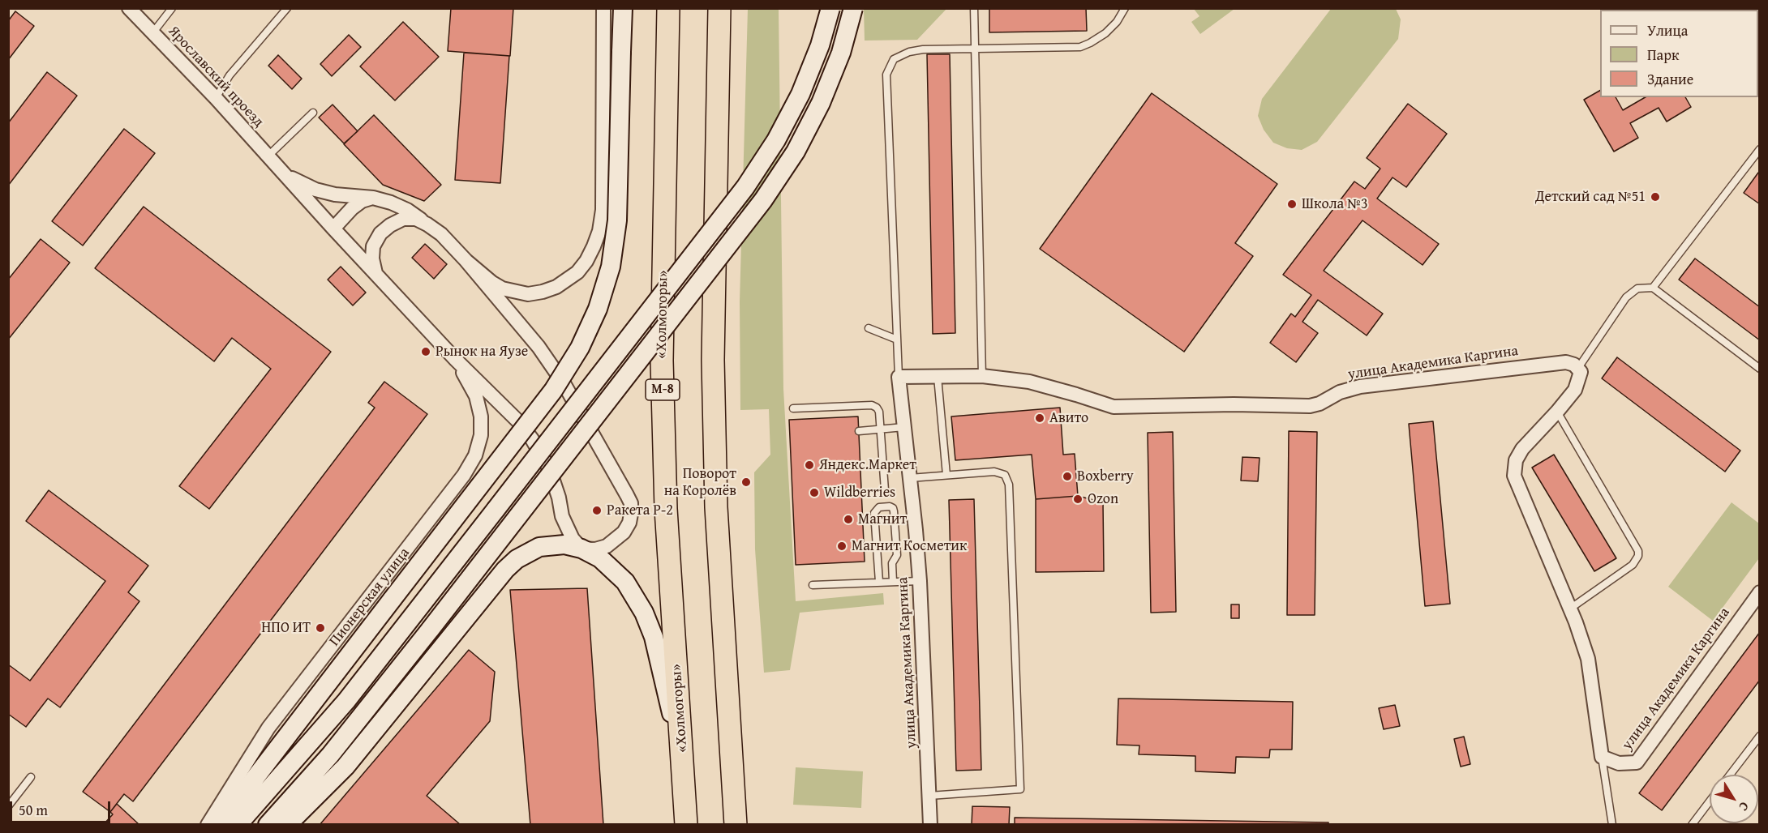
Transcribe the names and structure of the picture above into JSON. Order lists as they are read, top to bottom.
{
  "streets": {
    "highway": ["«Холмогоры»", "М-8"],
    "main road": ["Пионерская улица"],
    "street": ["Ярославский проезд", "улица Академика Каргина"]
  },
  "crossings": [
    ["Ярославский проезд", "Пионерская улица"]
  ],
  "places": [
    "Детский сад №51",
    "Школа №3",
    "Рынок на Яузе",
    "Авито",
    "Яндекс.Маркет",
    "Boxberry",
    "Поворот на Королёв",
    "Wildberries",
    "Ozon",
    "Ракета Р-2",
    "Магнит",
    "Магнит Косметик",
    "НПО ИТ"
  ],
  "legend": ["Улица", "Парк", "Здание"],
  "scale_bar": "50 m",
  "north": "bottom right"
}
